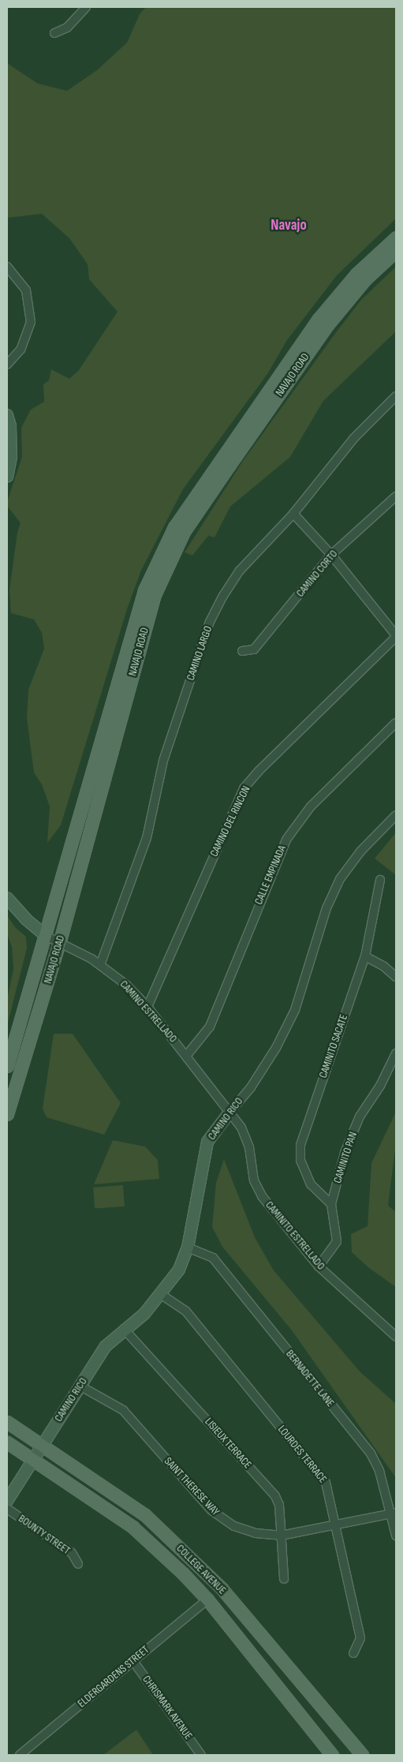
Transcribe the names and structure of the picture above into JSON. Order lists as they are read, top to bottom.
{
  "streets": {
    "main road": ["NAVAJO ROAD", "COLLEGE AVENUE"],
    "street": [
      "CAMINO CORTO",
      "CAMINO LARGO",
      "CAMINO DEL RINCON",
      "CALLE EMPINADA",
      "CAMINO ESTRELLADO",
      "CAMINITO SACATE",
      "CAMINO RICO",
      "CAMINITO PAN",
      "CAMINITO ESTRELLADO",
      "BERNADETTE LANE",
      "LISIEUX TERRACE",
      "LOURDES TERRACE",
      "SAINT THERESE WAY",
      "BOUNTY STREET",
      "ELDERGARDENS STREET",
      "CHRISMARK AVENUE"
    ]
  },
  "crossings": [
    ["NAVAJO ROAD", "CAMINO ESTRELLADO"],
    ["CAMINO LARGO", "CAMINO ESTRELLADO"],
    ["CAMINO DEL RINCON", "CAMINO ESTRELLADO"],
    ["CALLE EMPINADA", "CAMINO ESTRELLADO"],
    ["CAMINO ESTRELLADO", "CAMINO RICO"],
    ["CAMINO ESTRELLADO", "CAMINITO ESTRELLADO"],
    ["CAMINITO SACATE", "CAMINITO PAN"],
    ["CAMINO RICO", "CAMINITO ESTRELLADO"],
    ["CAMINO RICO", "BERNADETTE LANE"],
    ["CAMINO RICO", "LISIEUX TERRACE"],
    ["CAMINO RICO", "LOURDES TERRACE"],
    ["CAMINO RICO", "SAINT THERESE WAY"],
    ["CAMINO RICO", "COLLEGE AVENUE"],
    ["CAMINITO PAN", "CAMINITO ESTRELLADO"],
    ["BERNADETTE LANE", "SAINT THERESE WAY"],
    ["LISIEUX TERRACE", "SAINT THERESE WAY"],
    ["LOURDES TERRACE", "SAINT THERESE WAY"],
    ["COLLEGE AVENUE", "ELDERGARDENS STREET"],
    ["ELDERGARDENS STREET", "CHRISMARK AVENUE"]
  ],
  "districts": ["Navajo"]
}
